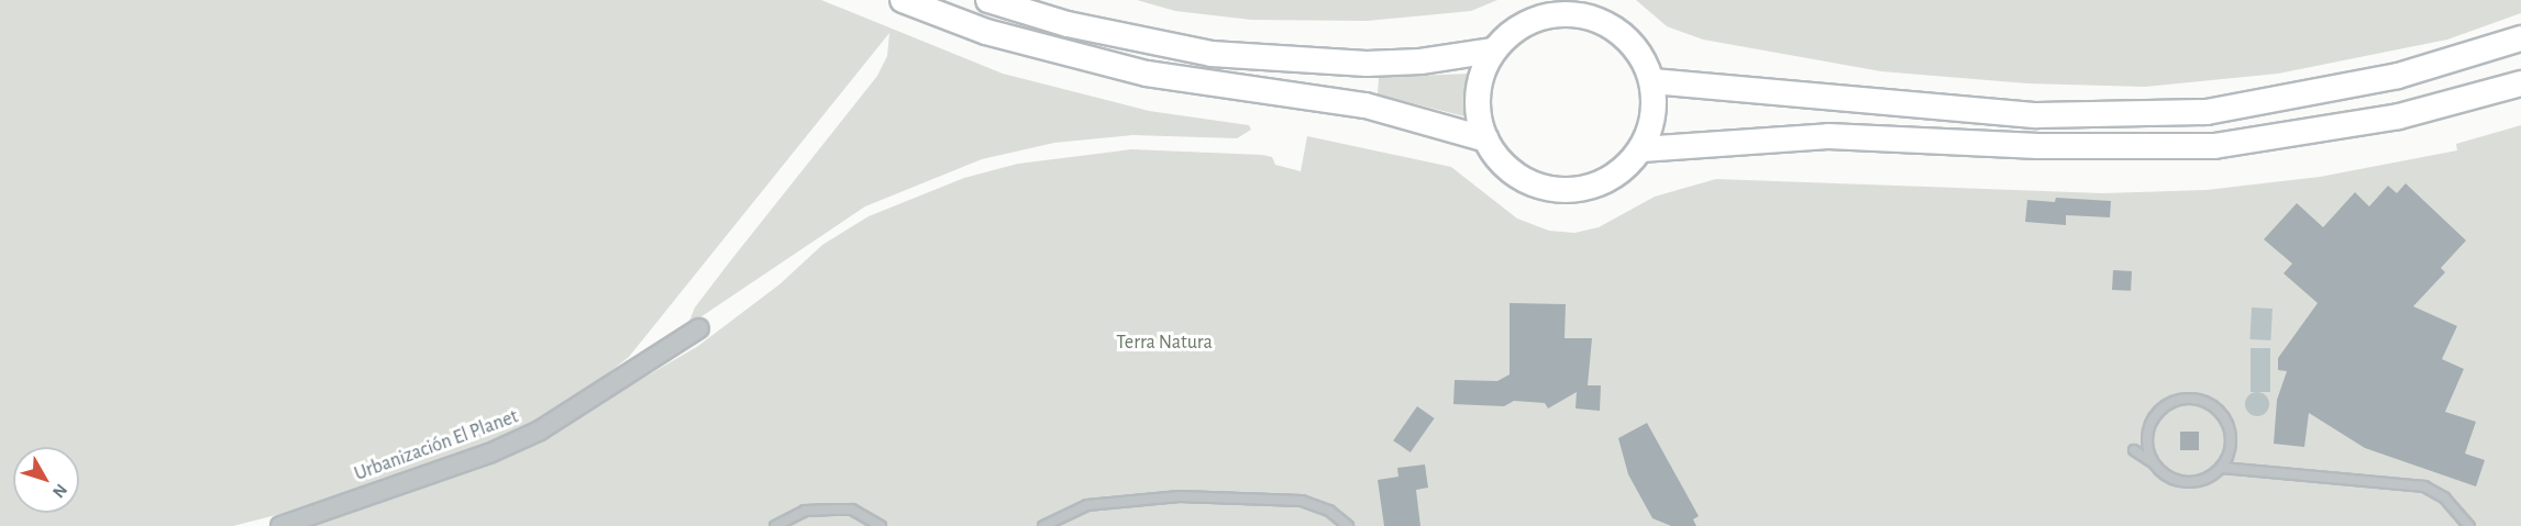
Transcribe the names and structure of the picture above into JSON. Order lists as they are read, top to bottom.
{
  "streets": {
    "street": ["Urbanización El Planet"]
  },
  "parks": ["Terra Natura"],
  "north": "bottom right"
}
